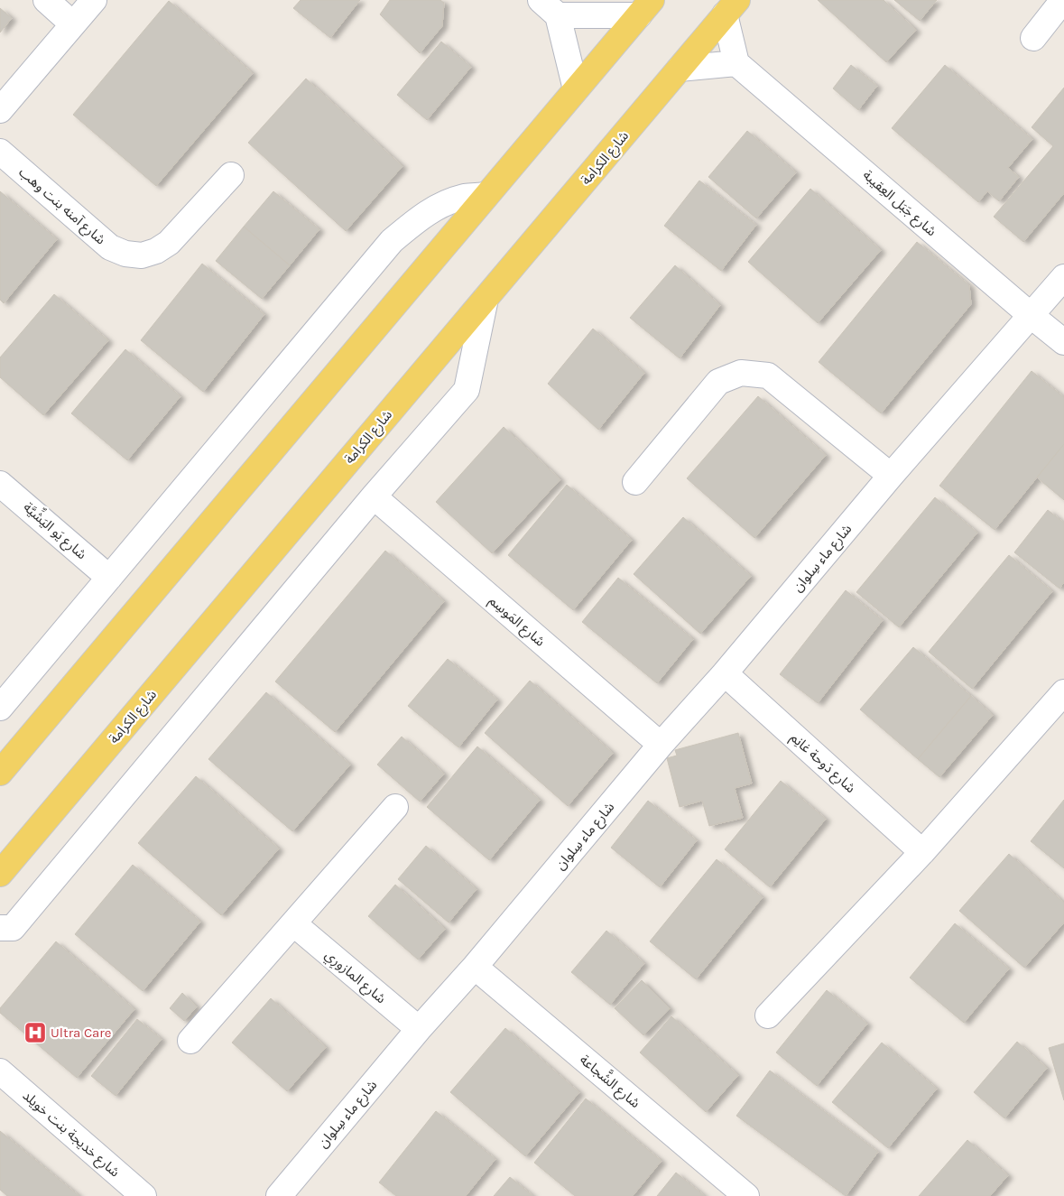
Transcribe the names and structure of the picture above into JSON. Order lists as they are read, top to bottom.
{
  "streets": {
    "main road": ["شارع الكرامة"],
    "street": [
      "شارع جَبَل العِقيبة",
      "شارع آمنه بنت وهب",
      "شارع يَو اليَشِّيَّة",
      "شارع ماء سِلوان",
      "شارع المَوسِم",
      "شارع دَوحة غانِم",
      "شارع المازورِي",
      "شارع الشَّجاعة",
      "شارع خديجة بنت خويلد"
    ]
  },
  "crossings": [
    ["شارع جَبَل العِقيبة", "شارع ماء سِلوان"],
    ["شارع ماء سِلوان", "شارع المَوسِم"],
    ["شارع ماء سِلوان", "شارع دَوحة غانِم"],
    ["شارع ماء سِلوان", "شارع المازورِي"],
    ["شارع ماء سِلوان", "شارع الشَّجاعة"]
  ],
  "places": {
    "hospital": ["Ultra Care"]
  }
}
